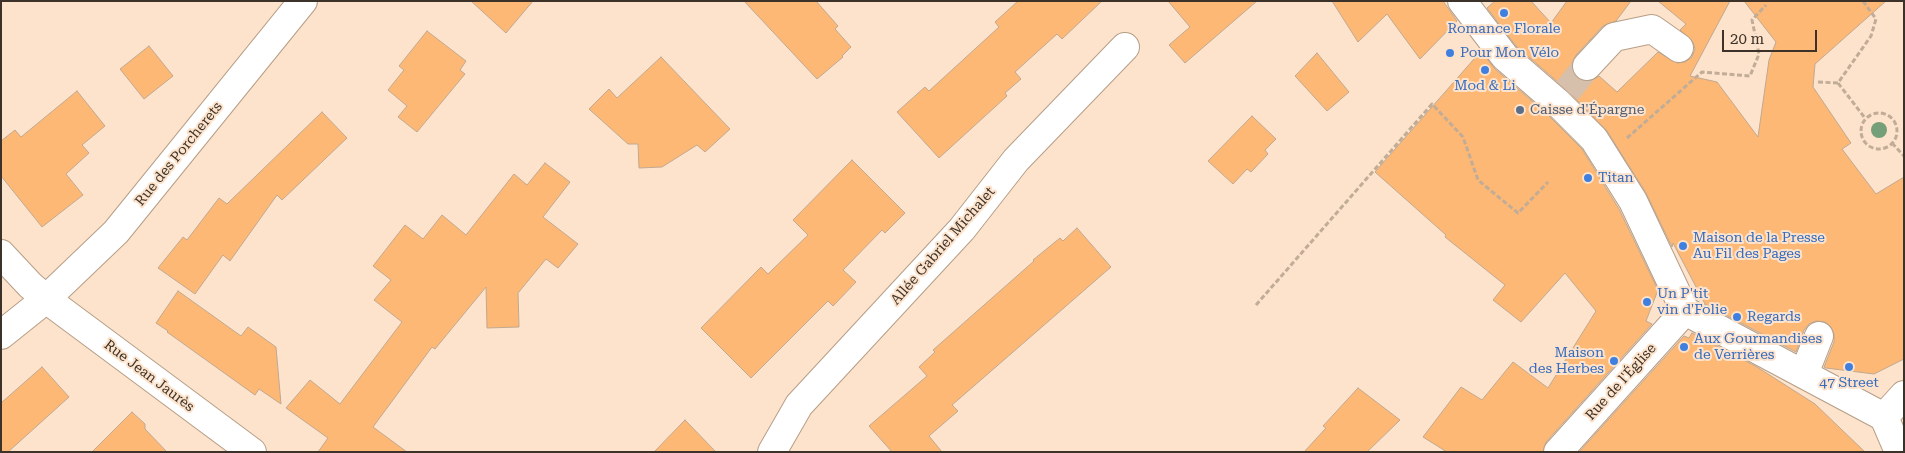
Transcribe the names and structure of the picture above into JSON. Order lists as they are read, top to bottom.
{
  "streets": {
    "street": [
      "Rue des Porcherets",
      "Allée Gabriel Michalet",
      "Rue Jean Jaurès",
      "Rue de l'Église"
    ]
  },
  "crossings": [
    ["Rue des Porcherets", "Rue Jean Jaurès"]
  ],
  "places": [
    "Romance Florale",
    "Pour Mon Vélo",
    "Mod & Li",
    "Caisse d'Épargne",
    "Titan",
    "Maison de la Presse Au Fil des Pages",
    "Un P'tit vin d'Folie",
    "Regards",
    "Aux Gourmandises de Verrières",
    "Maison des Herbes",
    "47 Street"
  ],
  "scale_bar": "20 m"
}
